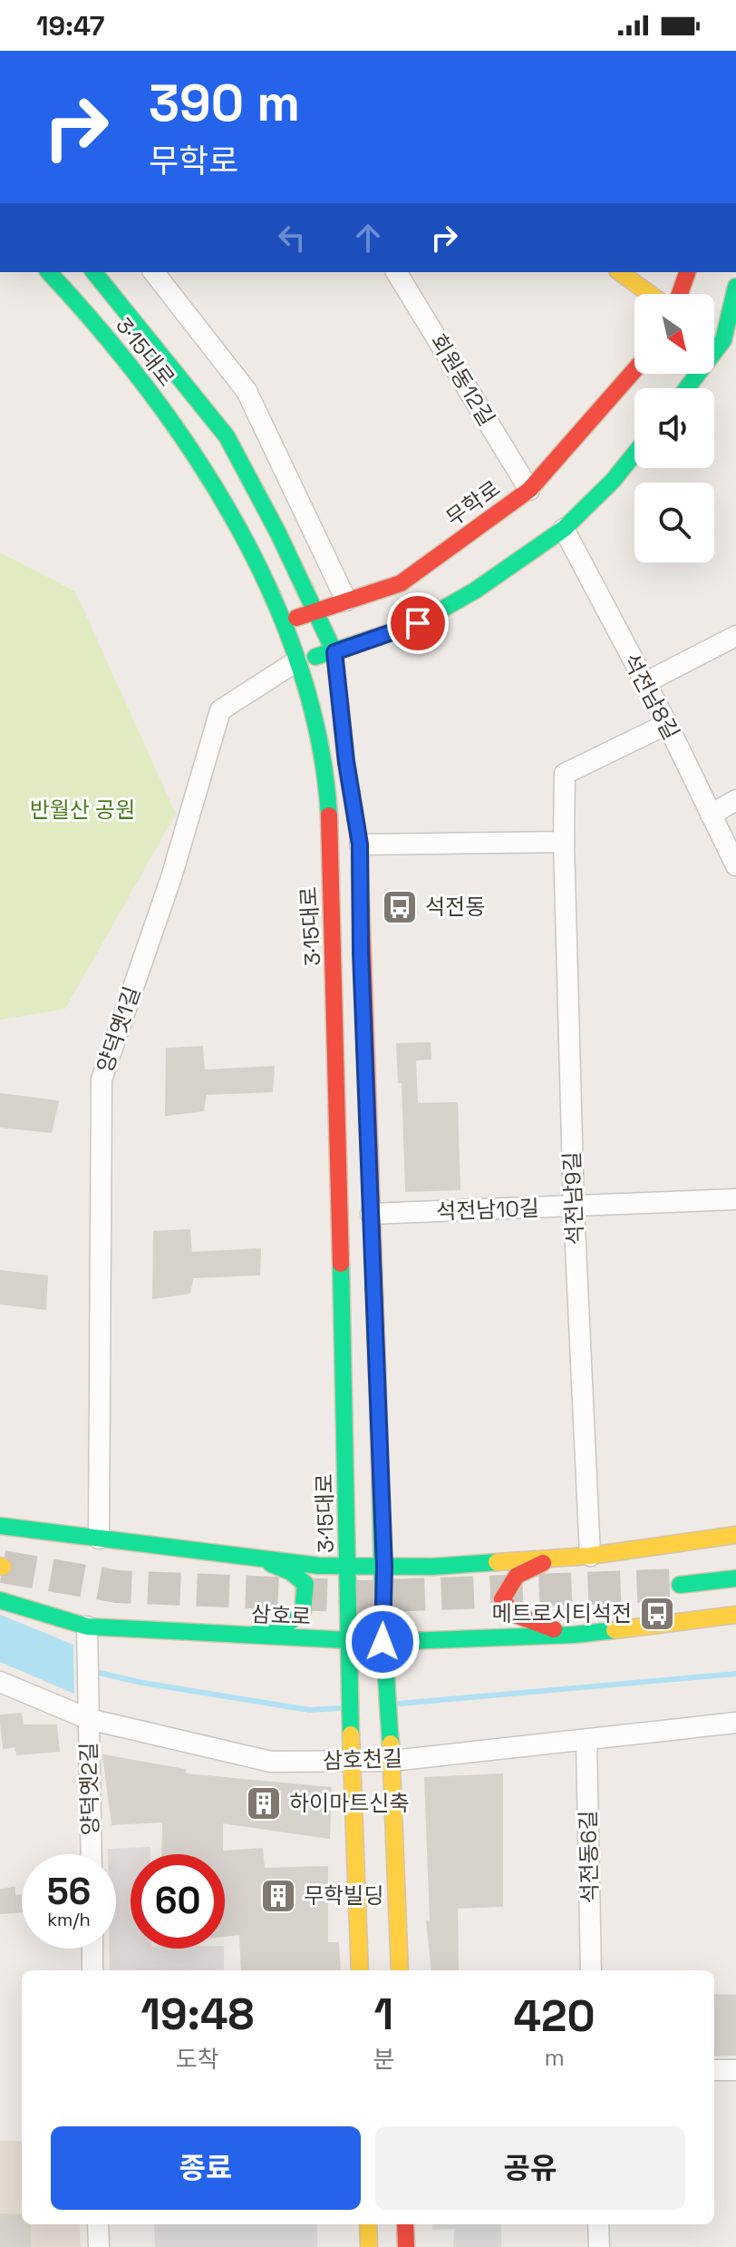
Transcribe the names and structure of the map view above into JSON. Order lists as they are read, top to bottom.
{
  "streets": {
    "main road": ["3·15대로", "무학로", "삼호로"],
    "street": [
      "회원동12길",
      "석전남8길",
      "양덕옛1길",
      "석전남9길",
      "석전남10길",
      "삼호천길",
      "양덕옛2길",
      "석전동6길"
    ]
  },
  "crossings": [
    ["3·15대로", "무학로"],
    ["3·15대로", "양덕옛1길"],
    ["3·15대로", "석전남10길"],
    ["3·15대로", "삼호로"],
    ["3·15대로", "삼호천길"],
    ["회원동12길", "무학로"],
    ["석전남8길", "석전남9길"],
    ["석전남9길", "석전남10길"],
    ["삼호로", "양덕옛2길"],
    ["삼호천길", "양덕옛2길"],
    ["삼호천길", "석전동6길"]
  ],
  "parks": ["반월산 공원"],
  "places": {
    "bus stop": ["석전동", "메트로시티석전"],
    "building": ["하이마트신축", "무학빌딩"]
  },
  "north": "bottom right",
  "page": {
    "status": "19:47",
    "turn": ["390 m", "무학로"],
    "speed": "56 km/h",
    "limit": "60",
    "eta": [
      "19:48",
      "도착",
      "1",
      "분",
      "420",
      "m"
    ],
    "buttons": ["종료", "공유"]
  }
}
